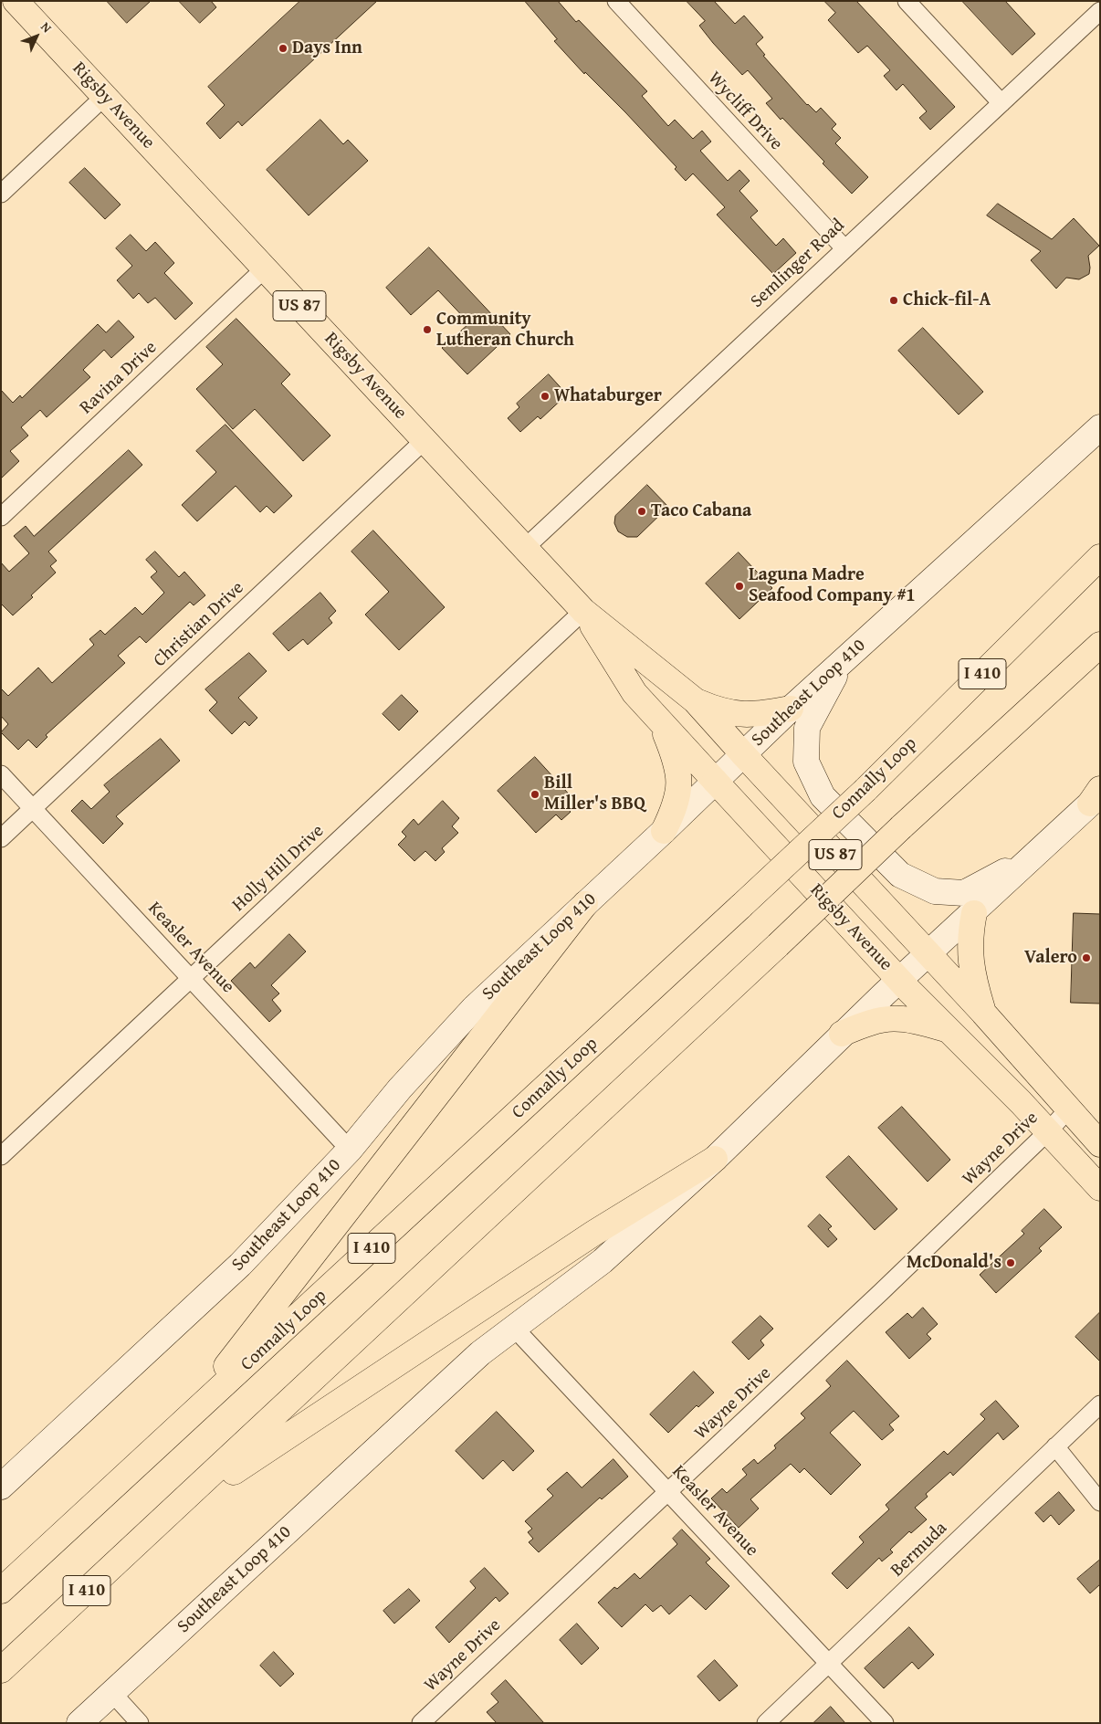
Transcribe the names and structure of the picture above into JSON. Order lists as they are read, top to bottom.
{
  "streets": {
    "main road": [
      "Rigsby Avenue",
      "US 87",
      "I 410",
      "Southeast Loop 410",
      "Connally Loop"
    ],
    "street": [
      "Wycliff Drive",
      "Semlinger Road",
      "Ravina Drive",
      "Christian Drive",
      "Holly Hill Drive",
      "Keasler Avenue",
      "Wayne Drive",
      "Bermuda"
    ]
  },
  "crossings": [
    ["Rigsby Avenue", "Semlinger Road"],
    ["Rigsby Avenue", "Ravina Drive"],
    ["Rigsby Avenue", "Christian Drive"],
    ["Rigsby Avenue", "Southeast Loop 410"],
    ["Rigsby Avenue", "Holly Hill Drive"],
    ["Rigsby Avenue", "Wayne Drive"],
    ["Wycliff Drive", "Semlinger Road"],
    ["Christian Drive", "Keasler Avenue"],
    ["Southeast Loop 410", "Keasler Avenue"],
    ["Holly Hill Drive", "Keasler Avenue"],
    ["Keasler Avenue", "Wayne Drive"],
    ["Keasler Avenue", "Bermuda"]
  ],
  "places": [
    "Days Inn",
    "Chick-fil-A",
    "Community Lutheran Church",
    "Whataburger",
    "Taco Cabana",
    "Laguna Madre Seafood Company #1",
    "Bill Miller's BBQ",
    "Valero",
    "McDonald's"
  ],
  "north": "top right"
}
